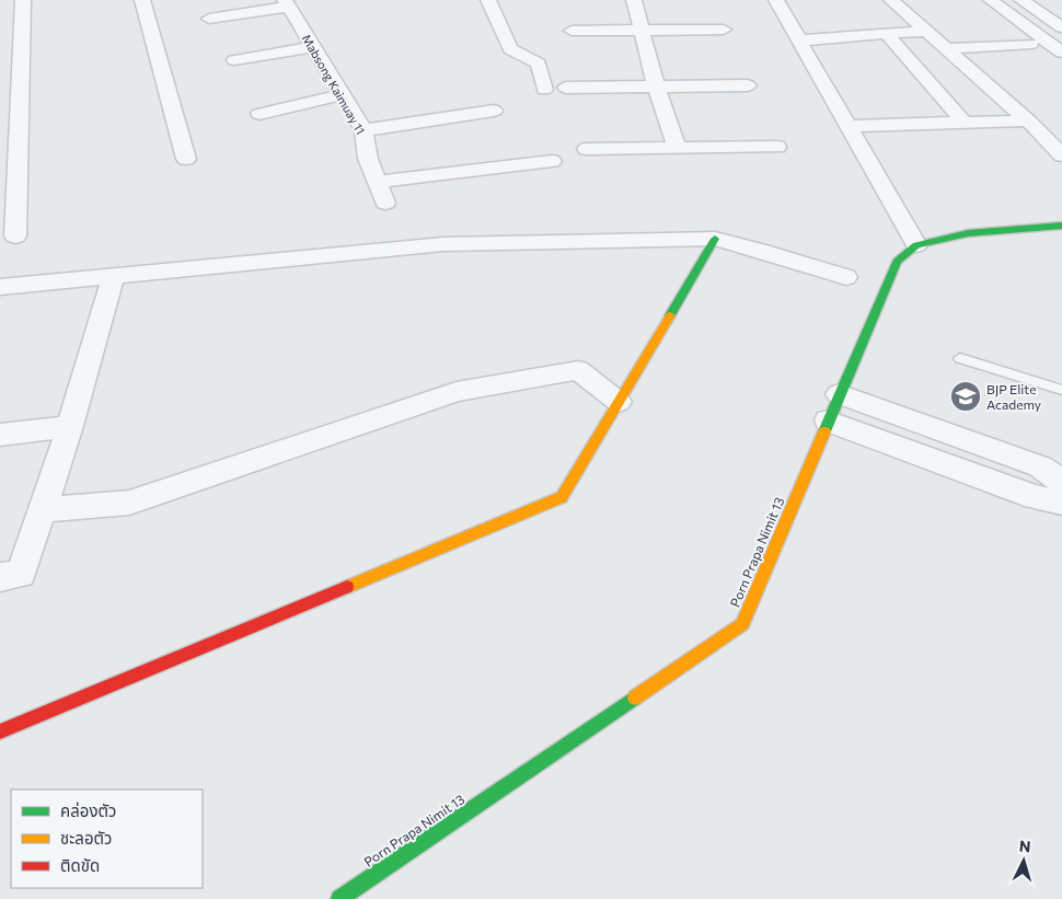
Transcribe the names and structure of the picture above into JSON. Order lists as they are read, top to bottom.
{
  "streets": {
    "street": ["Mabsong Kaimuay 11", "Porn Prapa Nimit 13"]
  },
  "places": {
    "school or university": ["BJP Elite Academy"]
  },
  "legend": ["คล่องตัว", "ชะลอตัว", "ติดขัด"],
  "north": "top"
}
